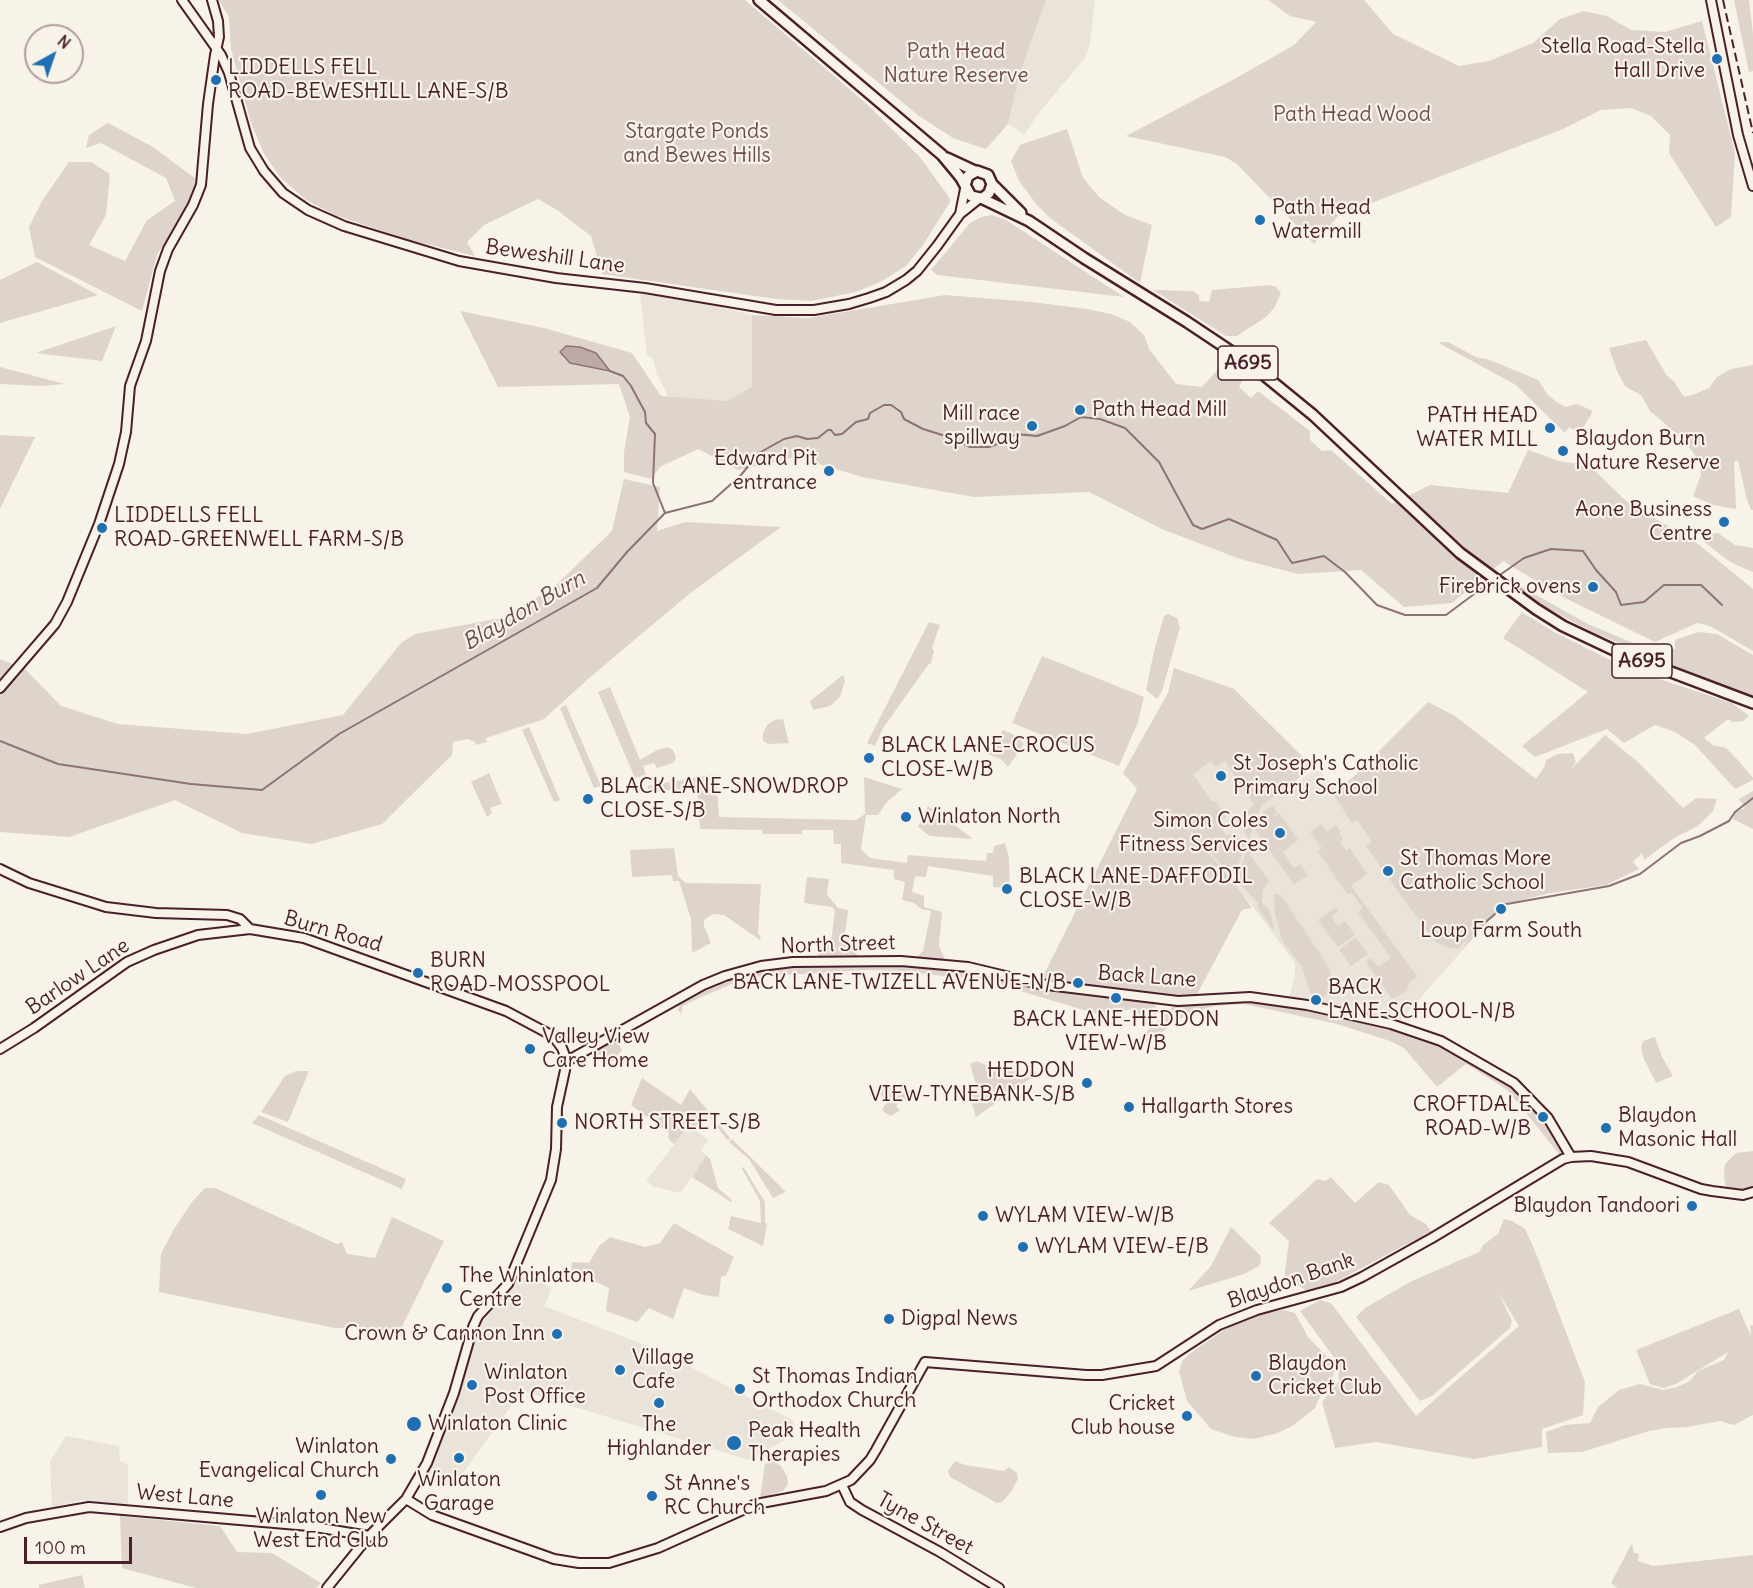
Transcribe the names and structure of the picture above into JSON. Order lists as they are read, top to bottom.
{
  "streets": {
    "main road": ["A695"],
    "street": [
      "Beweshill Lane",
      "Burn Road",
      "North Street",
      "Barlow Lane",
      "Back Lane",
      "Blaydon Bank",
      "West Lane",
      "Tyne Street"
    ]
  },
  "crossings": [
    ["Beweshill Lane", "A695"],
    ["Burn Road", "North Street"],
    ["Burn Road", "Barlow Lane"],
    ["North Street", "Back Lane"],
    ["Back Lane", "Blaydon Bank"],
    ["Blaydon Bank", "Tyne Street"]
  ],
  "water": ["Blaydon Burn"],
  "parks": ["Path Head Nature Reserve", "Path Head Wood", "Stargate Ponds and Bewes Hills"],
  "places": [
    "Stella Road-Stella Hall Drive",
    "LIDDELLS FELL ROAD-BEWESHILL LANE-S/B",
    "Path Head Watermill",
    "Path Head Mill",
    "Mill race spillway",
    "PATH HEAD WATER MILL",
    "Blaydon Burn Nature Reserve",
    "Edward Pit entrance",
    "Aone Business Centre",
    "LIDDELLS FELL ROAD-GREENWELL FARM-S/B",
    "Firebrick ovens",
    "BLACK LANE-CROCUS CLOSE-W/B",
    "St Joseph's Catholic Primary School",
    "BLACK LANE-SNOWDROP CLOSE-S/B",
    "Winlaton North",
    "Simon Coles Fitness Services",
    "St Thomas More Catholic School",
    "BLACK LANE-DAFFODIL CLOSE-W/B",
    "Loup Farm South",
    "BURN ROAD-MOSSPOOL",
    "BACK LANE-TWIZELL AVENUE-N/B",
    "BACK LANE-HEDDON VIEW-W/B",
    "BACK LANE-SCHOOL-N/B",
    "Valley View Care Home",
    "HEDDON VIEW-TYNEBANK-S/B",
    "Hallgarth Stores",
    "CROFTDALE ROAD-W/B",
    "NORTH STREET-S/B",
    "Blaydon Masonic Hall",
    "Blaydon Tandoori",
    "WYLAM VIEW-W/B",
    "WYLAM VIEW-E/B",
    "The Whinlaton Centre",
    "Digpal News",
    "Crown & Cannon Inn",
    "Village Cafe",
    "Blaydon Cricket Club",
    "Winlaton Post Office",
    "St Thomas Indian Orthodox Church",
    "The Highlander",
    "Cricket Club house",
    "Winlaton Clinic",
    "Peak Health Therapies",
    "Winlaton Garage",
    "Winlaton Evangelical Church",
    "Winlaton New West End Club",
    "St Anne's RC Church"
  ],
  "scale_bar": "100 m",
  "north": "top right"
}
